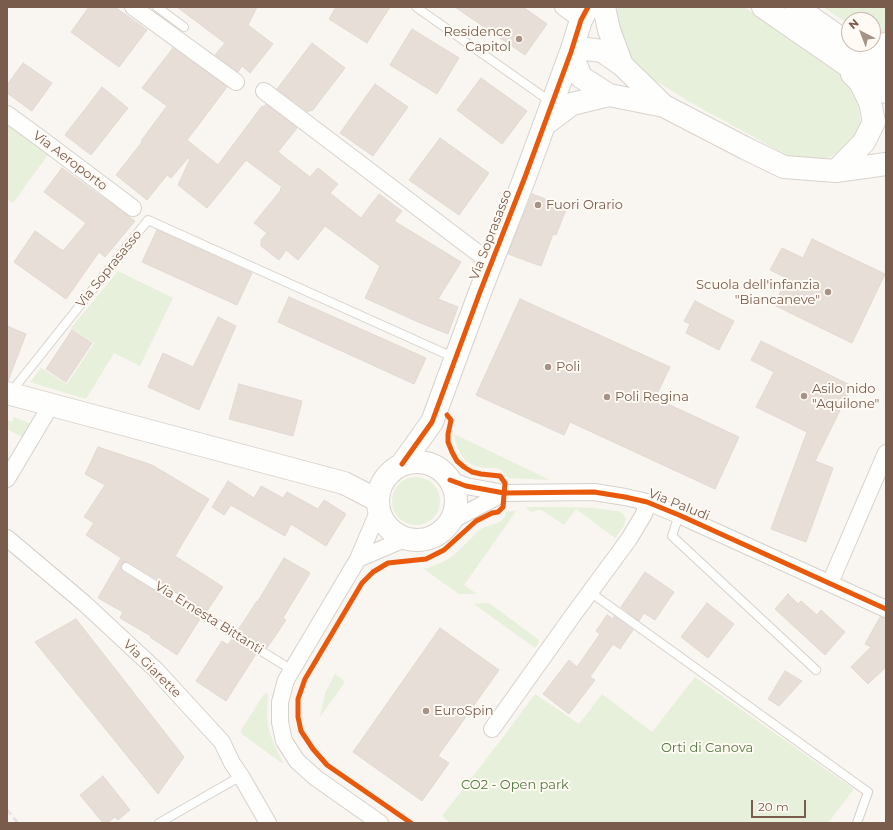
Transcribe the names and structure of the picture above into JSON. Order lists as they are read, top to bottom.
{
  "streets": {
    "street": [
      "Via Aeroporto",
      "Via Soprasasso",
      "Via Paludi",
      "Via Giarette"
    ],
    "lane": ["Via Ernesta Bittanti"]
  },
  "crossings": [
    ["Via Soprasasso", "Via Paludi"]
  ],
  "parks": ["Orti di Canova", "CO2 - Open park"],
  "places": [
    "Residence Capitol",
    "Fuori Orario",
    "Scuola dell'infanzia \"Biancaneve\"",
    "Poli",
    "Asilo nido \"Aquilone\"",
    "Poli Regina",
    "EuroSpin"
  ],
  "scale_bar": "20 m",
  "north": "top left"
}
